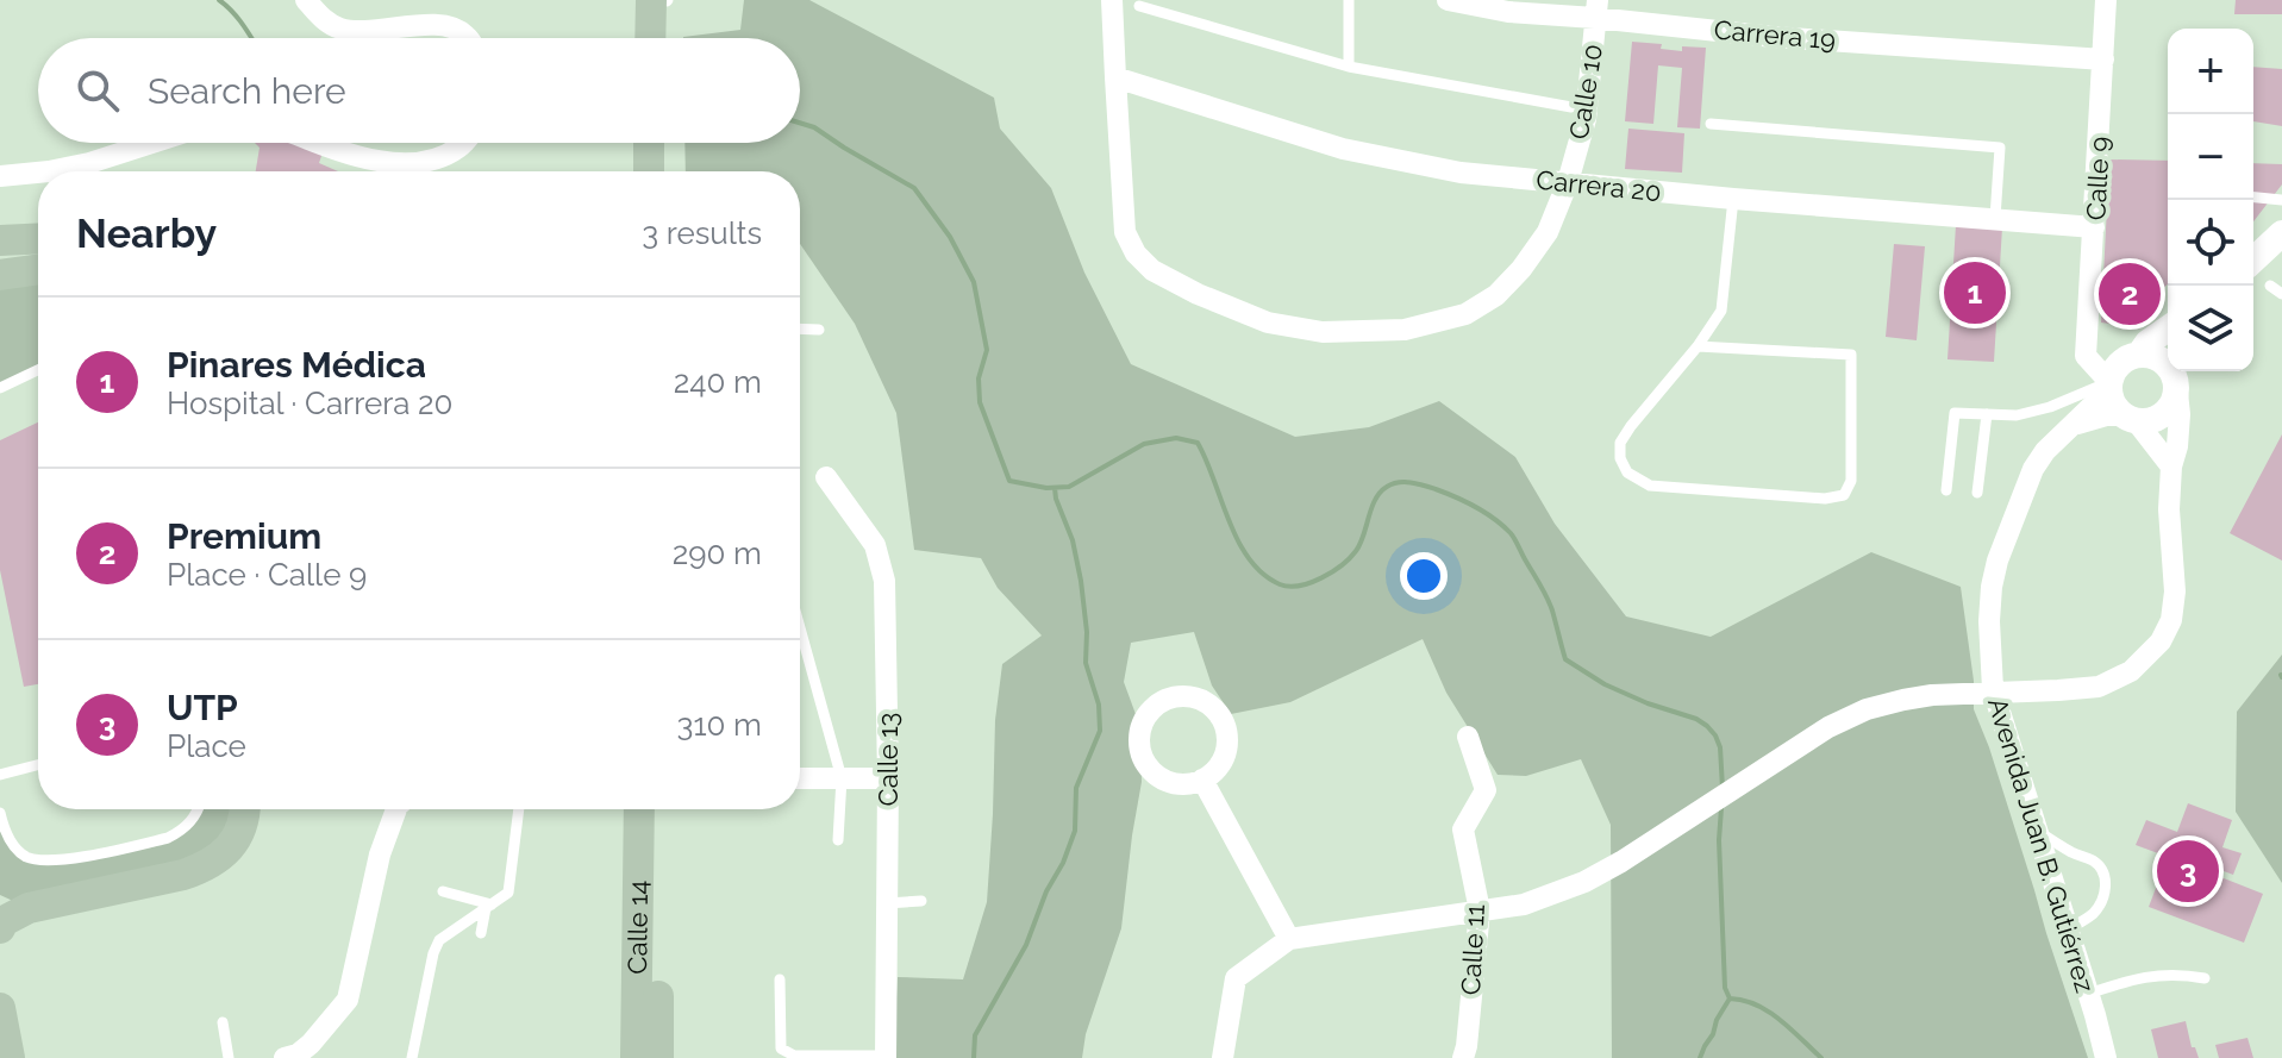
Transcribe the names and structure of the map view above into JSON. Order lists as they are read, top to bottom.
{
  "streets": {
    "main road": ["Calle 14"],
    "street": [
      "Carrera 19",
      "Calle 10",
      "Calle 9",
      "Carrera 20",
      "Calle 13",
      "Avenida Juan B. Gutiérrez",
      "Calle 11"
    ]
  },
  "crossings": [
    ["Carrera 19", "Calle 10"],
    ["Carrera 19", "Calle 9"],
    ["Calle 10", "Carrera 20"],
    ["Calle 9", "Carrera 20"],
    ["Calle 9", "Avenida Juan B. Gutiérrez"]
  ],
  "page": {
    "map_buttons": ["+", "−"],
    "search": "Search here",
    "heading": ["Nearby", "3 results"],
    "pins": ["1", "2", "3"],
    "list": [
      {
        "mark": "1",
        "name": "Pinares Médica",
        "note": "Hospital · Carrera 20",
        "value": "240 m"
      },
      {
        "mark": "2",
        "name": "Premium",
        "note": "Place · Calle 9",
        "value": "290 m"
      },
      {
        "mark": "3",
        "name": "UTP",
        "note": "Place",
        "value": "310 m"
      }
    ]
  }
}
